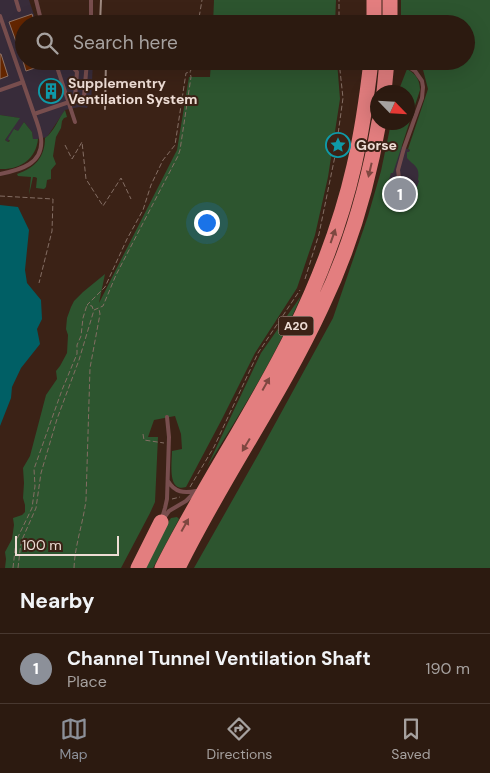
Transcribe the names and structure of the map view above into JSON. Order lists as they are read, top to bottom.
{
  "streets": {
    "highway": ["A20"]
  },
  "places": {
    "building": ["Supplementry Ventilation System"],
    "place": ["Gorse"]
  },
  "scale_bar": "100 m",
  "north": "bottom right",
  "page": {
    "search": "Search here",
    "pins": "1",
    "scale": "100 m",
    "heading": "Nearby",
    "list": [
      {
        "mark": "1",
        "name": "Channel Tunnel Ventilation Shaft",
        "note": "Place",
        "value": "190 m"
      }
    ],
    "nav": ["Map", "Directions", "Saved"]
  }
}
